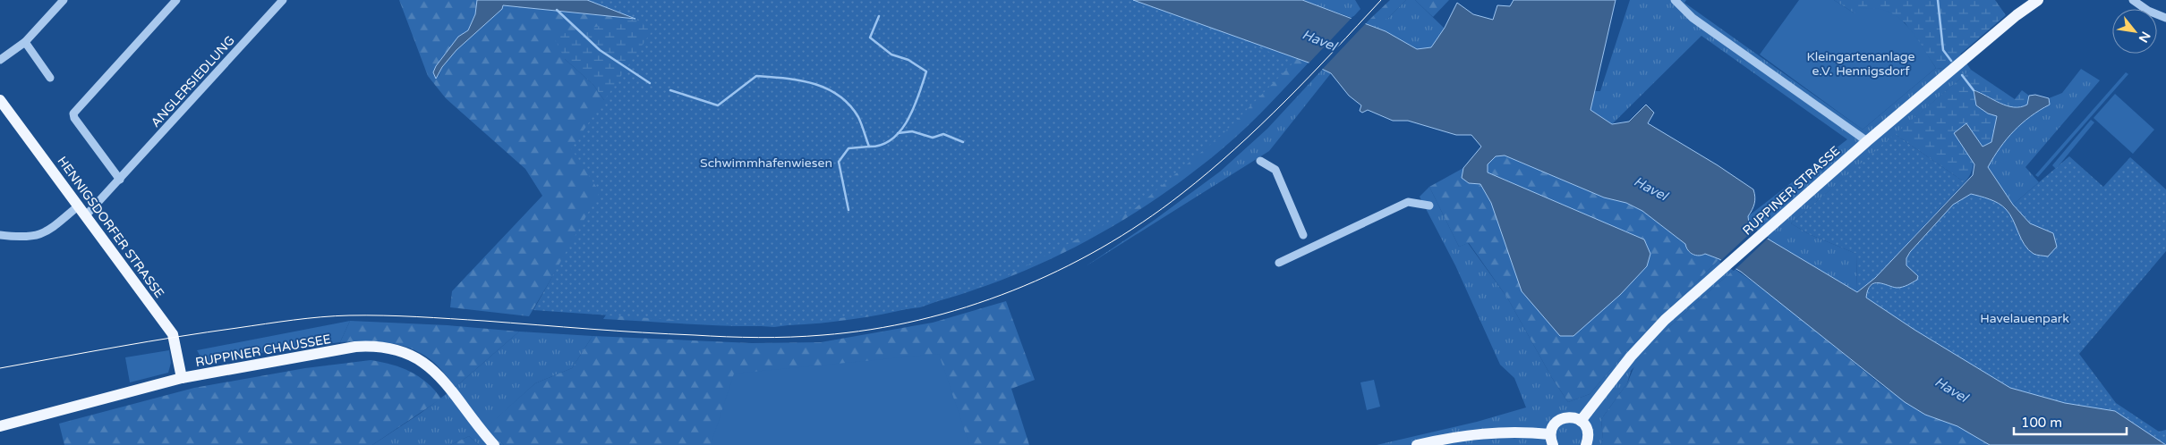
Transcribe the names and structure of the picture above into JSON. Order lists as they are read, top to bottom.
{
  "streets": {
    "main road": ["RUPPINER STRASSE", "HENNIGSDORFER STRASSE", "RUPPINER CHAUSSEE"],
    "street": ["ANGLERSIEDLUNG"]
  },
  "crossings": [
    ["ANGLERSIEDLUNG", "HENNIGSDORFER STRASSE"],
    ["HENNIGSDORFER STRASSE", "RUPPINER CHAUSSEE"]
  ],
  "water": ["Havel"],
  "parks": ["Kleingartenanlage e.V. Hennigsdorf", "Schwimmhafenwiesen", "Havelauenpark"],
  "scale_bar": "100 m",
  "north": "bottom right"
}
